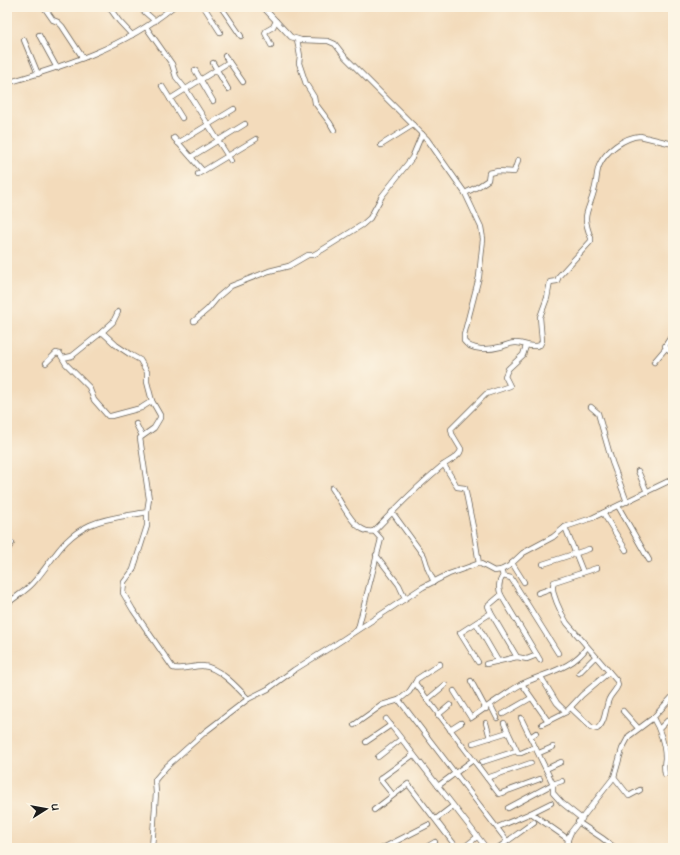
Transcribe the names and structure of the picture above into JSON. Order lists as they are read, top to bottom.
{
  "north": "right"
}
